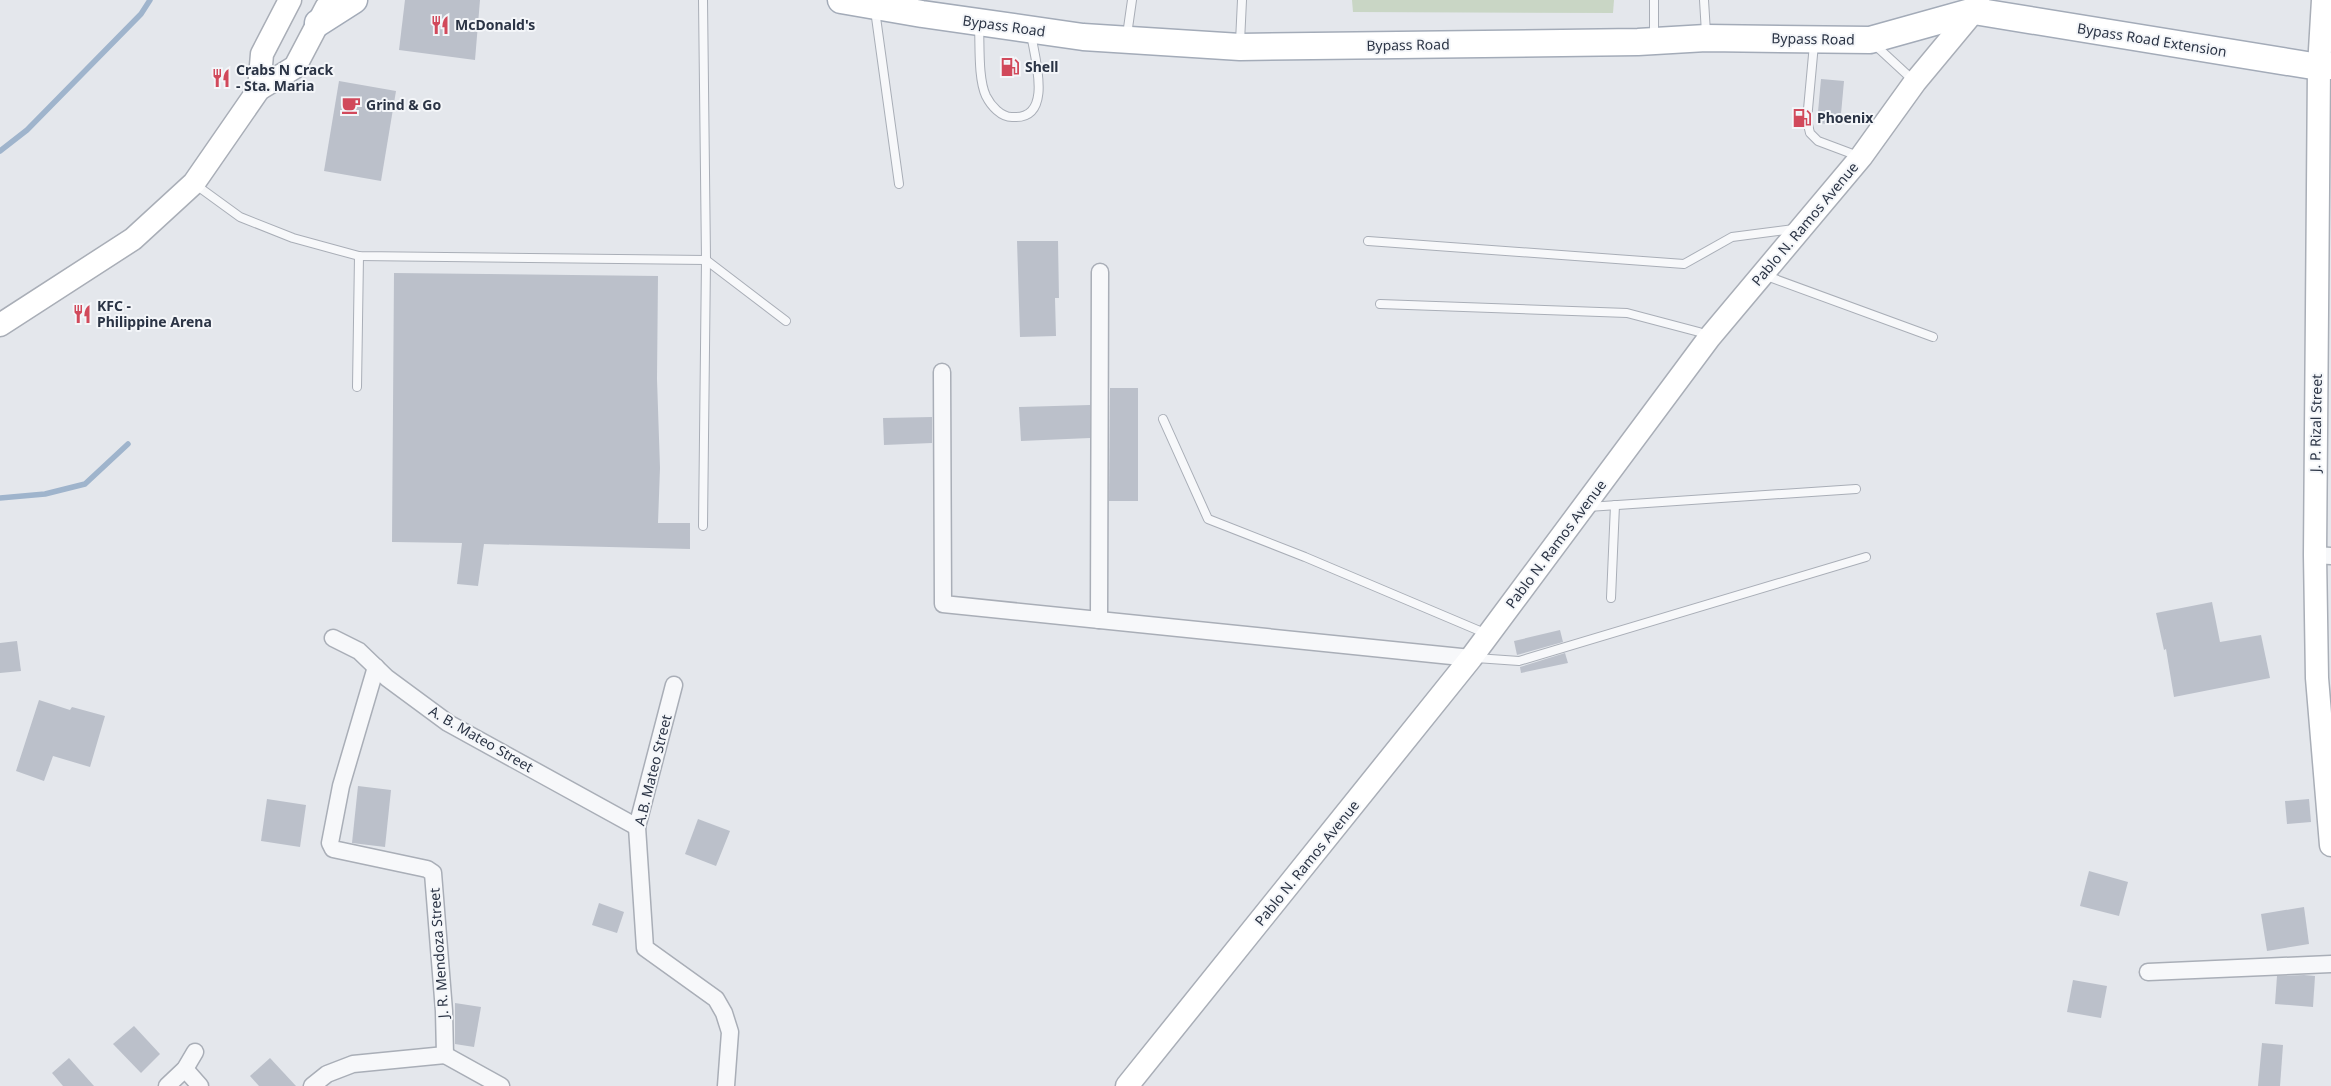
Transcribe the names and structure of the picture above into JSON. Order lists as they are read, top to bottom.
{
  "streets": {
    "main road": ["Bypass Road", "Bypass Road Extension"],
    "street": [
      "Pablo N. Ramos Avenue",
      "J. P. Rizal Street",
      "A. B. Mateo Street",
      "A.B. Mateo Street",
      "J. R. Mendoza Street"
    ]
  },
  "crossings": [
    ["Bypass Road", "Bypass Road Extension"],
    ["Bypass Road", "Pablo N. Ramos Avenue"],
    ["Bypass Road Extension", "Pablo N. Ramos Avenue"],
    ["Bypass Road Extension", "J. P. Rizal Street"],
    ["A. B. Mateo Street", "A.B. Mateo Street"],
    ["A. B. Mateo Street", "J. R. Mendoza Street"]
  ],
  "places": {
    "restaurant": ["McDonald's", "Crabs N Crack - Sta. Maria", "KFC - Philippine Arena"],
    "fuel station": ["Shell", "Phoenix"],
    "cafe": ["Grind & Go"]
  }
}
